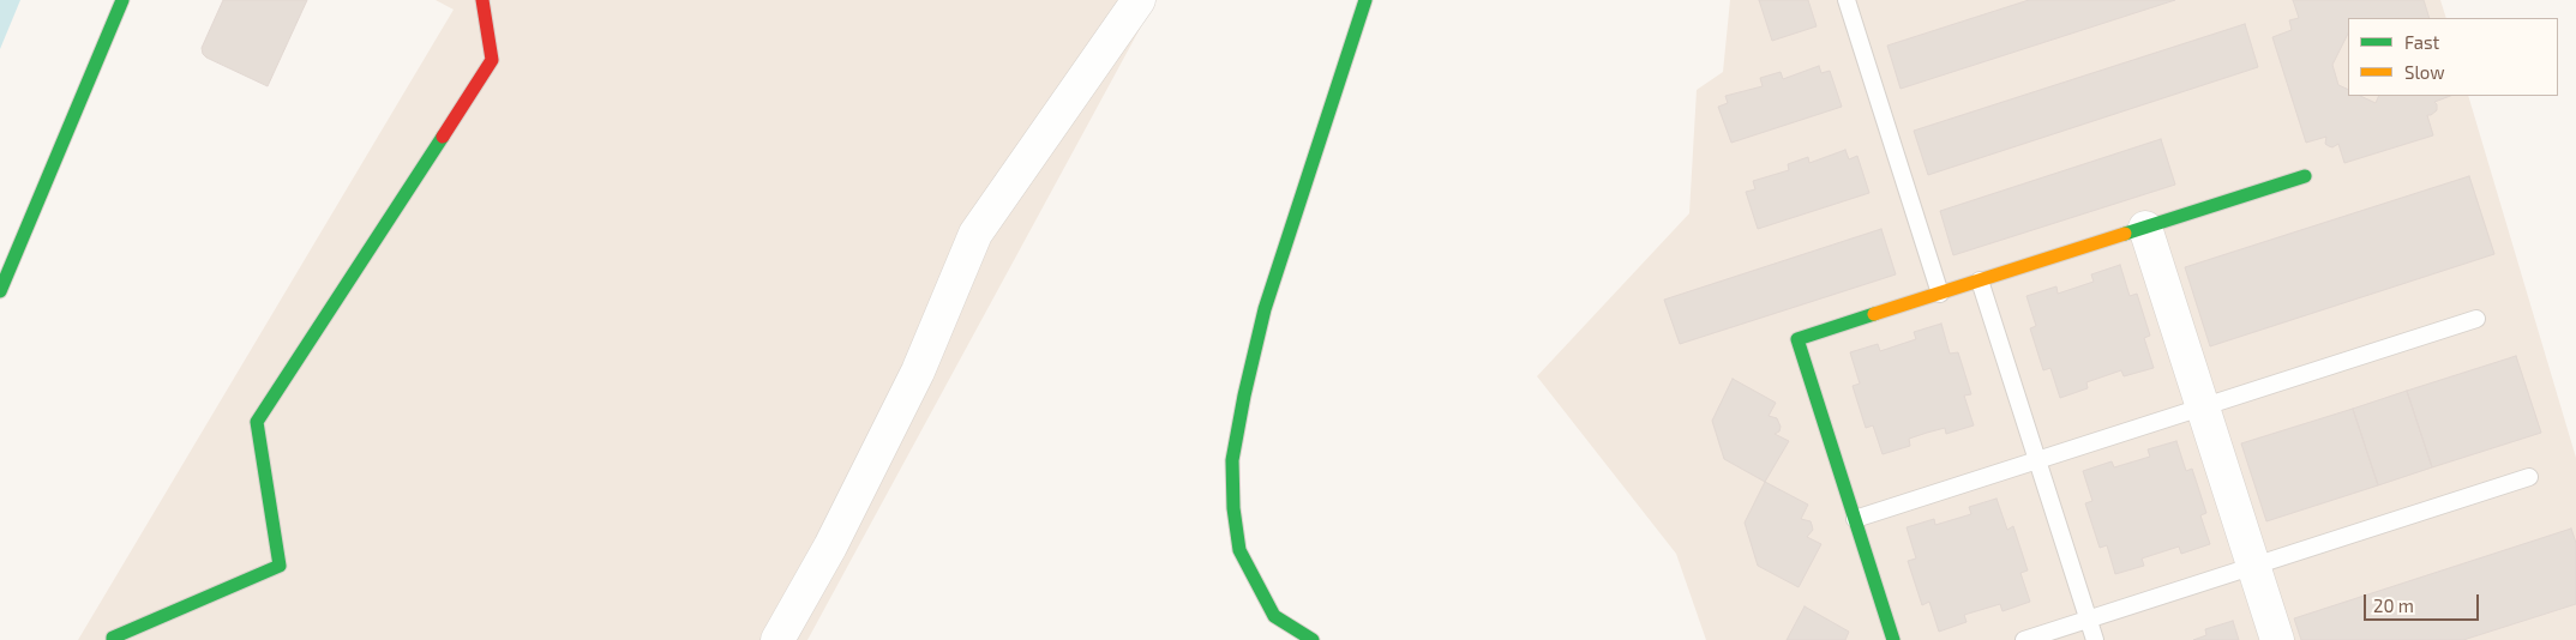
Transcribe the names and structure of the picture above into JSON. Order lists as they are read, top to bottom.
{
  "legend": ["Fast", "Slow"],
  "scale_bar": "20 m"
}
